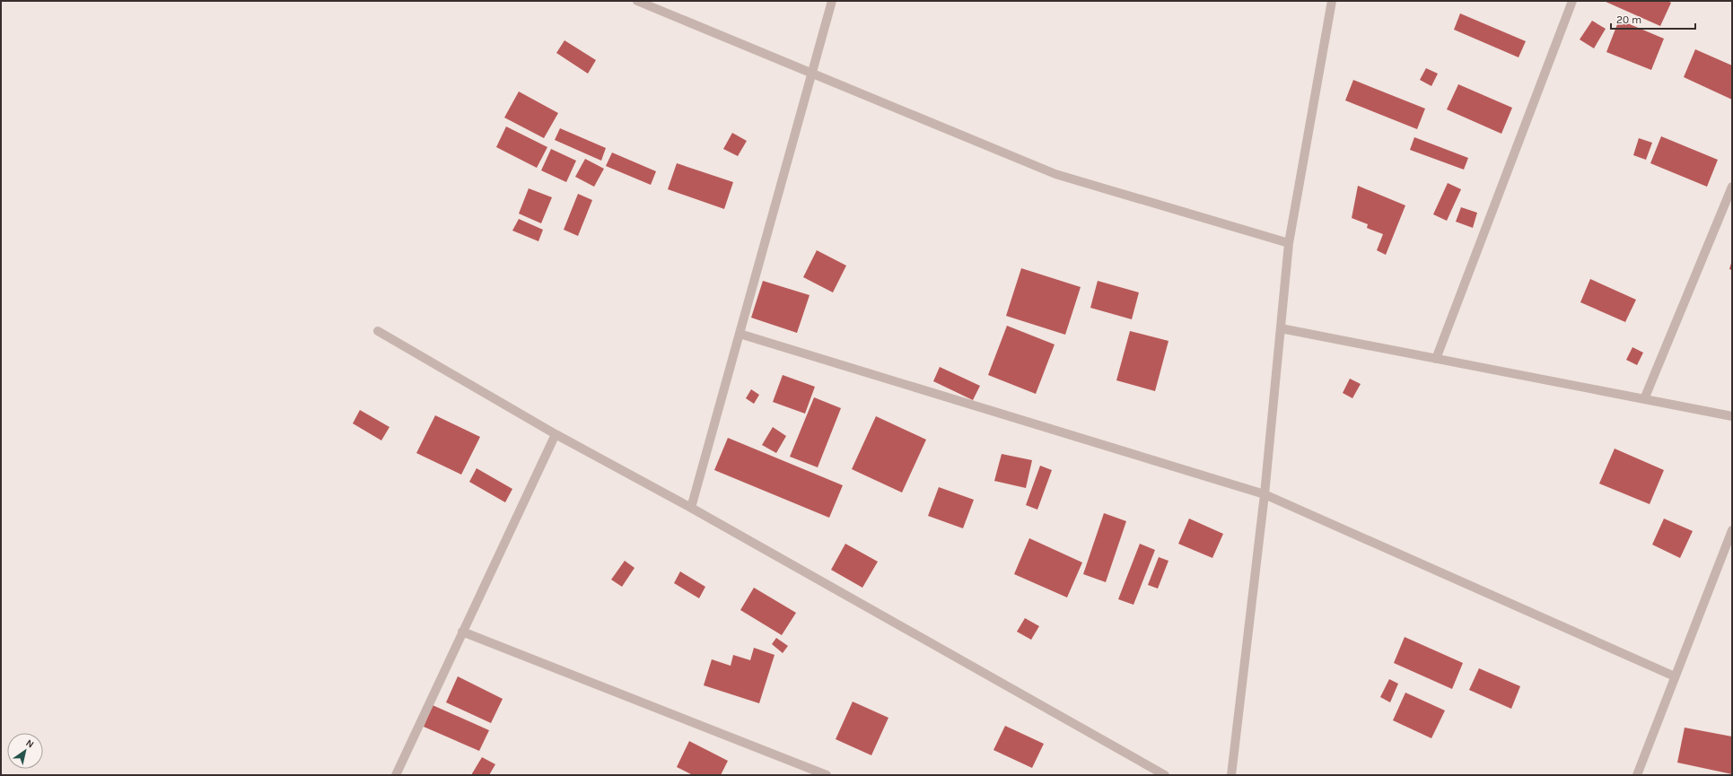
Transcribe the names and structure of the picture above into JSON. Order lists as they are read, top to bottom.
{
  "scale_bar": "20 m",
  "north": "top right"
}
